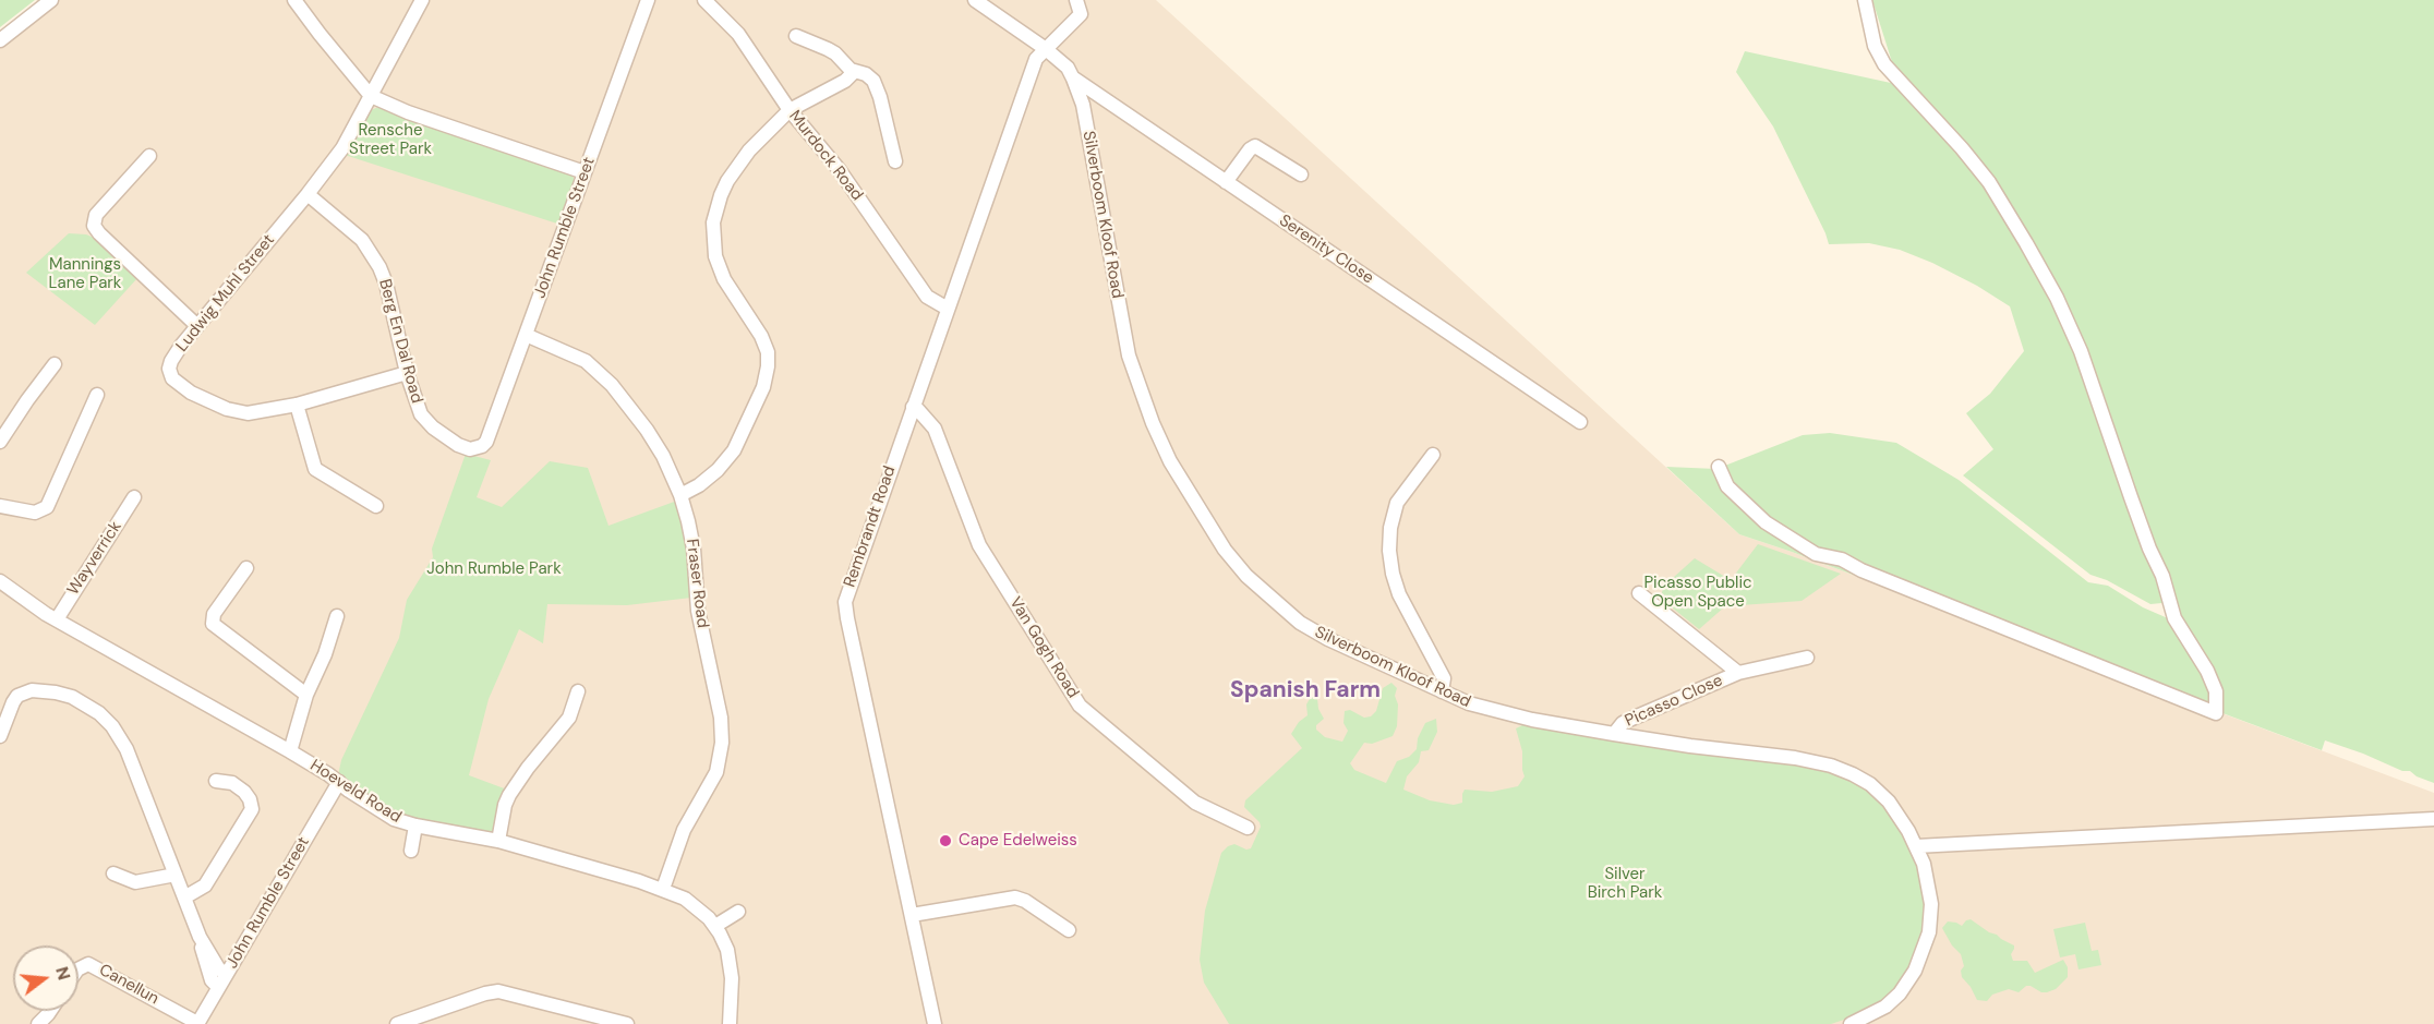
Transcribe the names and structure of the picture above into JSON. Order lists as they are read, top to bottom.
{
  "streets": {
    "street": [
      "Murdock Road",
      "Silverboom Kloof Road",
      "John Rumble Street",
      "Serenity Close",
      "Ludwig Muhl Street",
      "Berg En Dal Road",
      "Rembrandt Road",
      "Wayverrick",
      "Fraser Road",
      "Van Gogh Road",
      "Picasso Close",
      "Hoeveld Road",
      "Canellun"
    ]
  },
  "crossings": [
    ["Murdock Road", "Rembrandt Road"],
    ["Silverboom Kloof Road", "Serenity Close"],
    ["Silverboom Kloof Road", "Rembrandt Road"],
    ["Silverboom Kloof Road", "Picasso Close"],
    ["John Rumble Street", "Berg En Dal Road"],
    ["John Rumble Street", "Fraser Road"],
    ["John Rumble Street", "Hoeveld Road"],
    ["John Rumble Street", "Canellun"],
    ["Ludwig Muhl Street", "Berg En Dal Road"],
    ["Rembrandt Road", "Van Gogh Road"],
    ["Wayverrick", "Hoeveld Road"],
    ["Fraser Road", "Hoeveld Road"]
  ],
  "districts": ["Spanish Farm"],
  "parks": [
    "Rensche Street Park",
    "Mannings Lane Park",
    "John Rumble Park",
    "Picasso Public Open Space",
    "Silver Birch Park"
  ],
  "places": ["Cape Edelweiss"],
  "north": "right"
}
